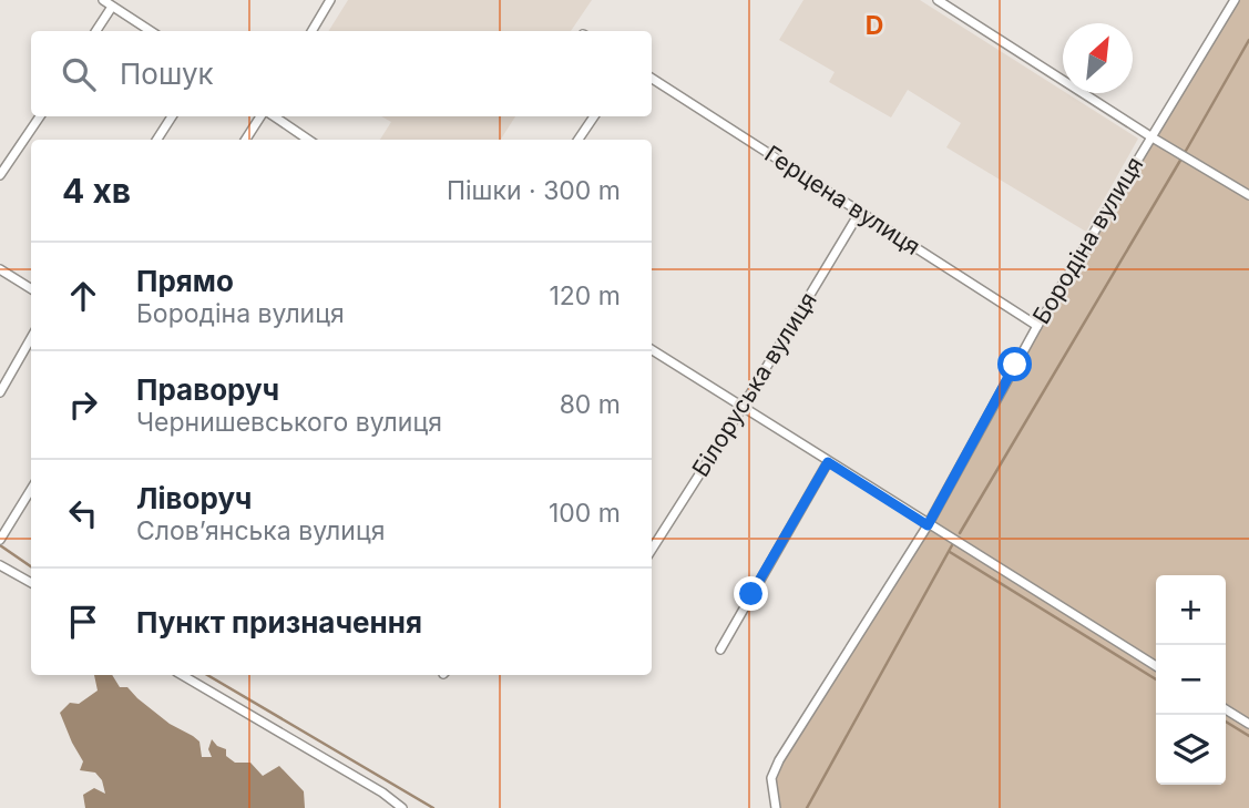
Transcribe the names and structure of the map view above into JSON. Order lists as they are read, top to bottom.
{
  "streets": {
    "street": ["Герцена вулиця", "Бородіна вулиця", "Білоруська вулиця"]
  },
  "crossings": [
    ["Герцена вулиця", "Бородіна вулиця"],
    ["Герцена вулиця", "Білоруська вулиця"]
  ],
  "north": "top right",
  "page": {
    "search": "Пошук",
    "heading": ["4 хв", "Пішки · 300 m"],
    "list": [
      ["Прямо", "Бородіна вулиця", "120 m"],
      ["Праворуч", "Чернишевського вулиця", "80 m"],
      ["Ліворуч", "Слов’янська вулиця", "100 m"],
      "Пункт призначення"
    ],
    "map_buttons": ["+", "−"]
  },
  "grid": {
    "columns": ["D"]
  }
}
